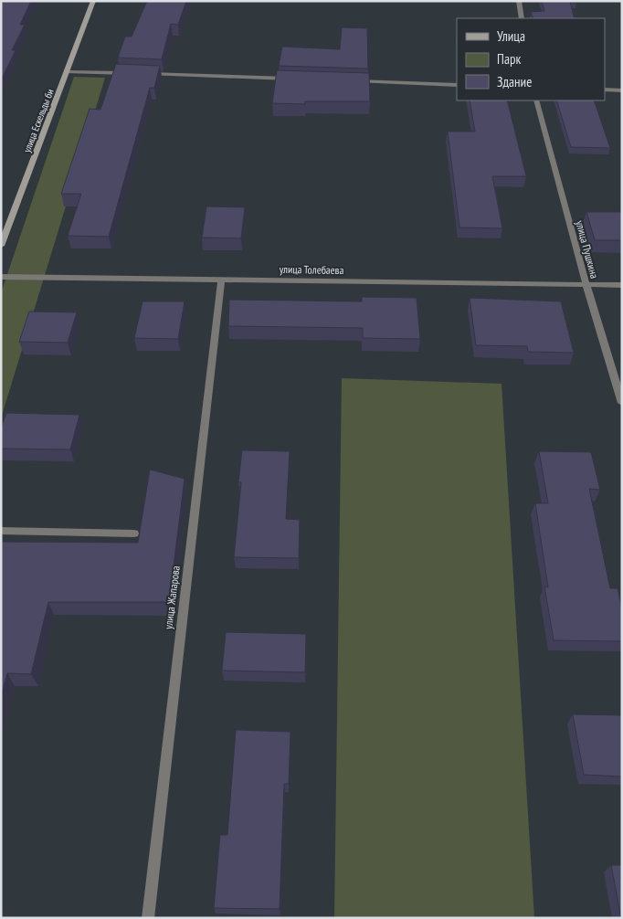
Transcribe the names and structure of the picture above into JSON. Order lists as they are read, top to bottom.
{
  "streets": {
    "street": [
      "улица Ескельды би",
      "улица Пушкина",
      "улица Толебаева",
      "улица Жапарова"
    ]
  },
  "crossings": [
    ["улица Пушкина", "улица Толебаева"],
    ["улица Толебаева", "улица Жапарова"]
  ],
  "legend": ["Улица", "Парк", "Здание"]
}
